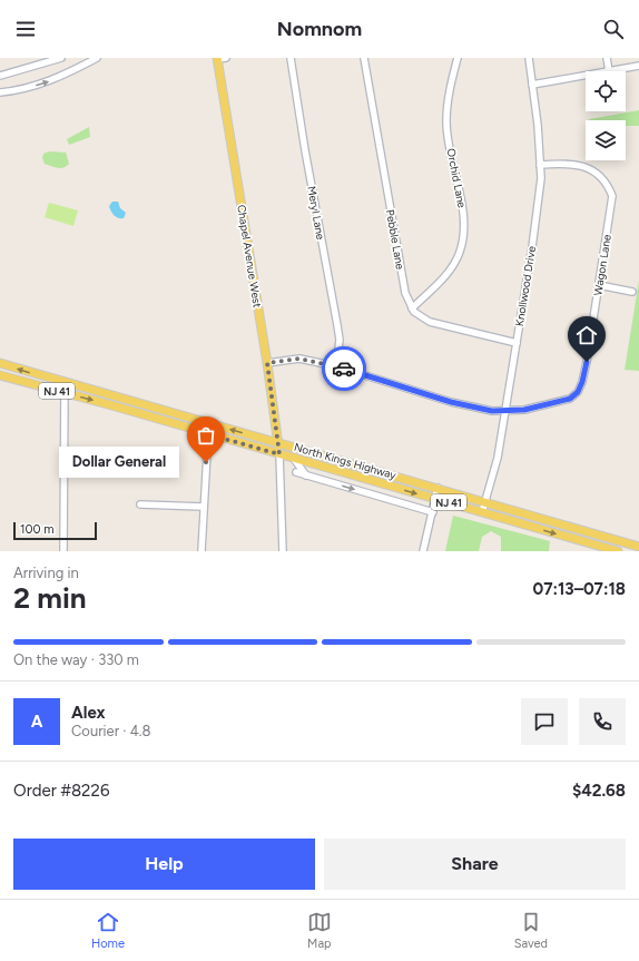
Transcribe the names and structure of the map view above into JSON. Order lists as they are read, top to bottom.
{
  "streets": {
    "main road": ["Chapel Avenue West", "NJ 41", "North Kings Highway"],
    "street": [
      "Orchid Lane",
      "Meryl Lane",
      "Pebble Lane",
      "Wagon Lane",
      "Knollwood Drive"
    ]
  },
  "crossings": [
    ["Orchid Lane", "Pebble Lane"],
    ["Meryl Lane", "Wagon Lane"],
    ["Chapel Avenue West", "Wagon Lane"],
    ["Chapel Avenue West", "North Kings Highway"],
    ["Wagon Lane", "Knollwood Drive"],
    ["Knollwood Drive", "North Kings Highway"]
  ],
  "places": ["Dollar General"],
  "scale_bar": "100 m",
  "page": {
    "header": "Nomnom",
    "bubble": "Dollar General",
    "scale": "100 m",
    "heading": ["2 min", "Arriving in", "07:13–07:18"],
    "panel": [
      "Alex",
      "Courier · 4.8",
      "Order #8226",
      "$42.68"
    ],
    "bar": "On the way · 330 m",
    "round": "A",
    "buttons": ["Help", "Share"],
    "tabs": ["Home", "Map", "Saved"]
  }
}
